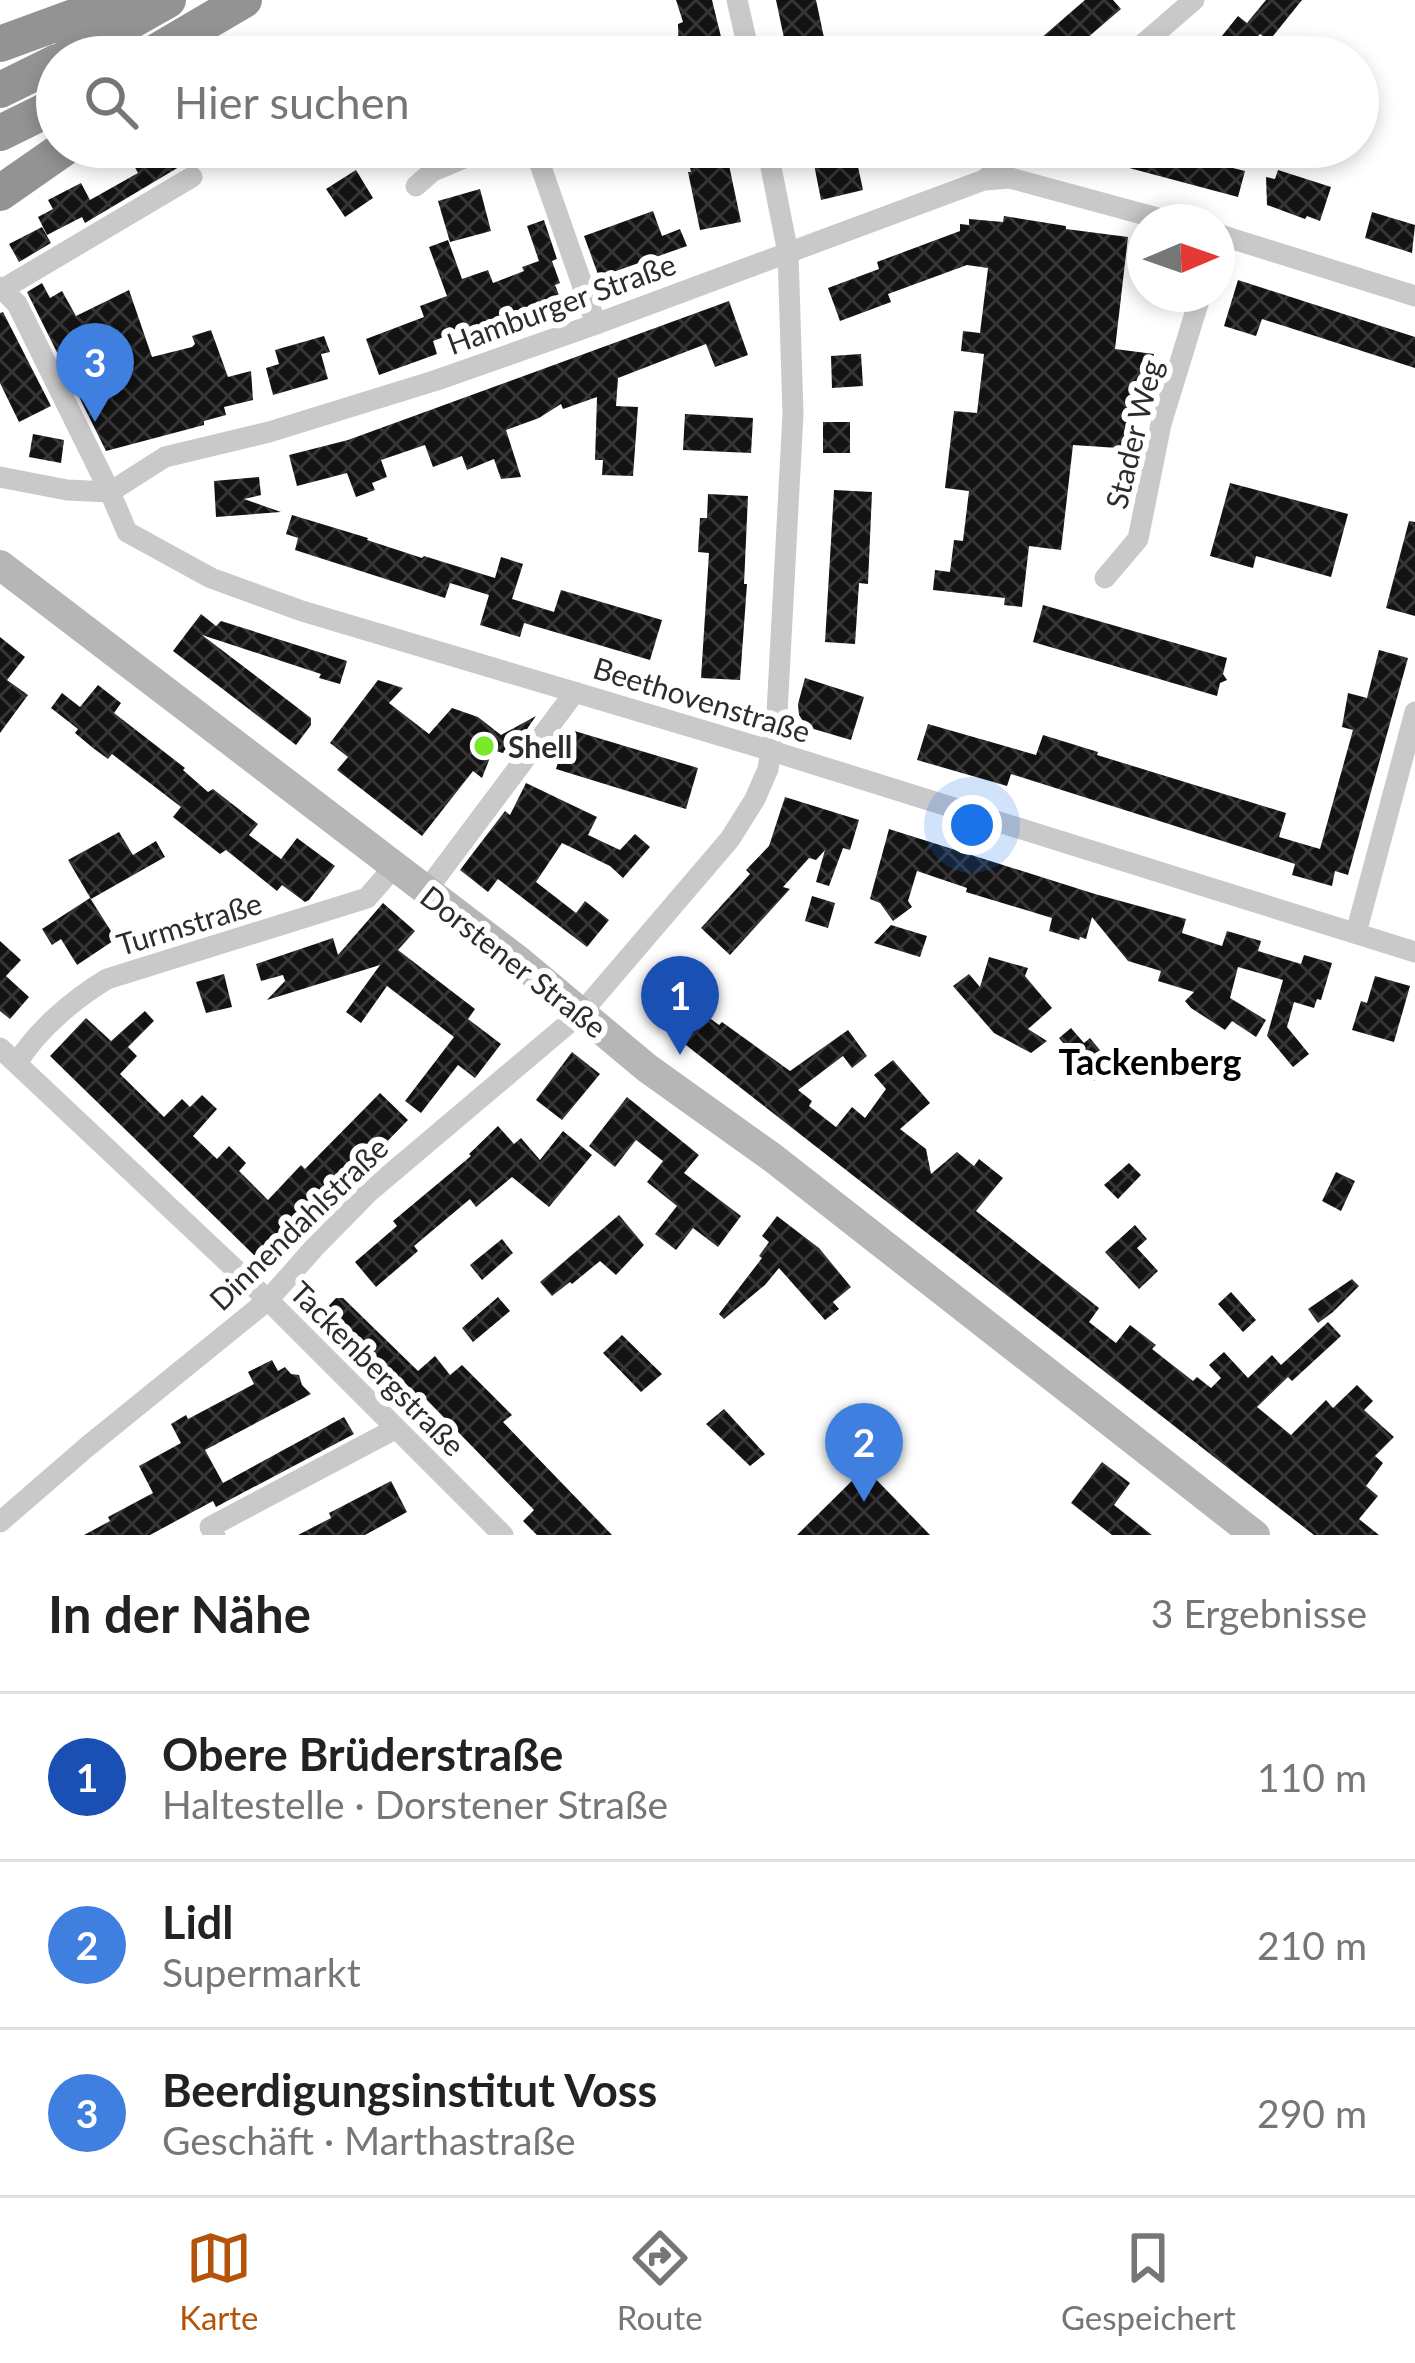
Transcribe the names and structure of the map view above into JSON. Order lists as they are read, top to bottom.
{
  "streets": {
    "main road": ["Dorstener Straße"],
    "street": [
      "Hamburger Straße",
      "Stader Weg",
      "Beethovenstraße",
      "Turmstraße",
      "Dinnendahlstraße",
      "Tackenbergstraße"
    ]
  },
  "crossings": [
    ["Hamburger Straße", "Beethovenstraße"],
    ["Hamburger Straße", "Dinnendahlstraße"],
    ["Beethovenstraße", "Dinnendahlstraße"],
    ["Turmstraße", "Dorstener Straße"],
    ["Turmstraße", "Tackenbergstraße"],
    ["Dorstener Straße", "Dinnendahlstraße"],
    ["Dinnendahlstraße", "Tackenbergstraße"]
  ],
  "districts": ["Tackenberg"],
  "places": ["Shell"],
  "north": "right",
  "page": {
    "search": "Hier suchen",
    "pins": ["3", "1", "2"],
    "heading": ["In der Nähe", "3 Ergebnisse"],
    "list": [
      {
        "mark": "1",
        "name": "Obere Brüderstraße",
        "note": "Haltestelle · Dorstener Straße",
        "value": "110 m"
      },
      {
        "mark": "2",
        "name": "Lidl",
        "note": "Supermarkt",
        "value": "210 m"
      },
      {
        "mark": "3",
        "name": "Beerdigungsinstitut Voss",
        "note": "Geschäft · Marthastraße",
        "value": "290 m"
      }
    ],
    "nav": ["Karte", "Route", "Gespeichert"]
  }
}
